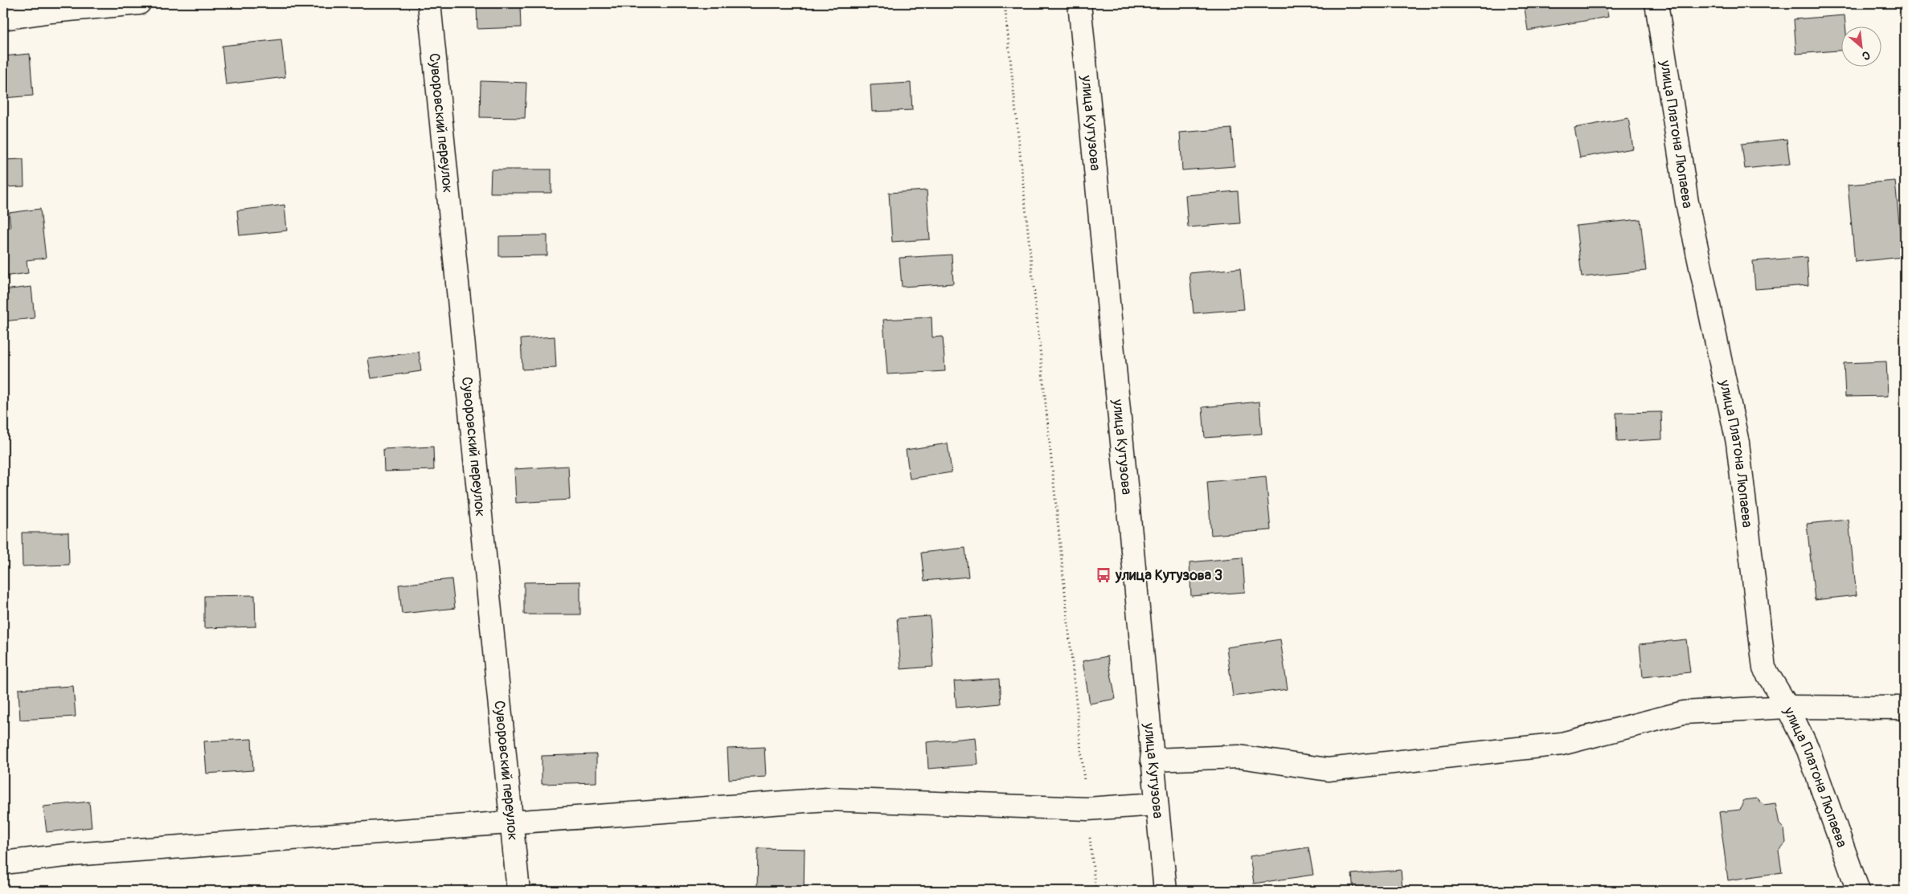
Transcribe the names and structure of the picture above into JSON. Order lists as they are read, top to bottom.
{
  "streets": {
    "street": ["улица Кутузова", "Суворовский переулок", "улица Платона Люпаева"]
  },
  "places": {
    "bus stop": ["улица Кутузова 3"]
  },
  "north": "bottom right"
}
